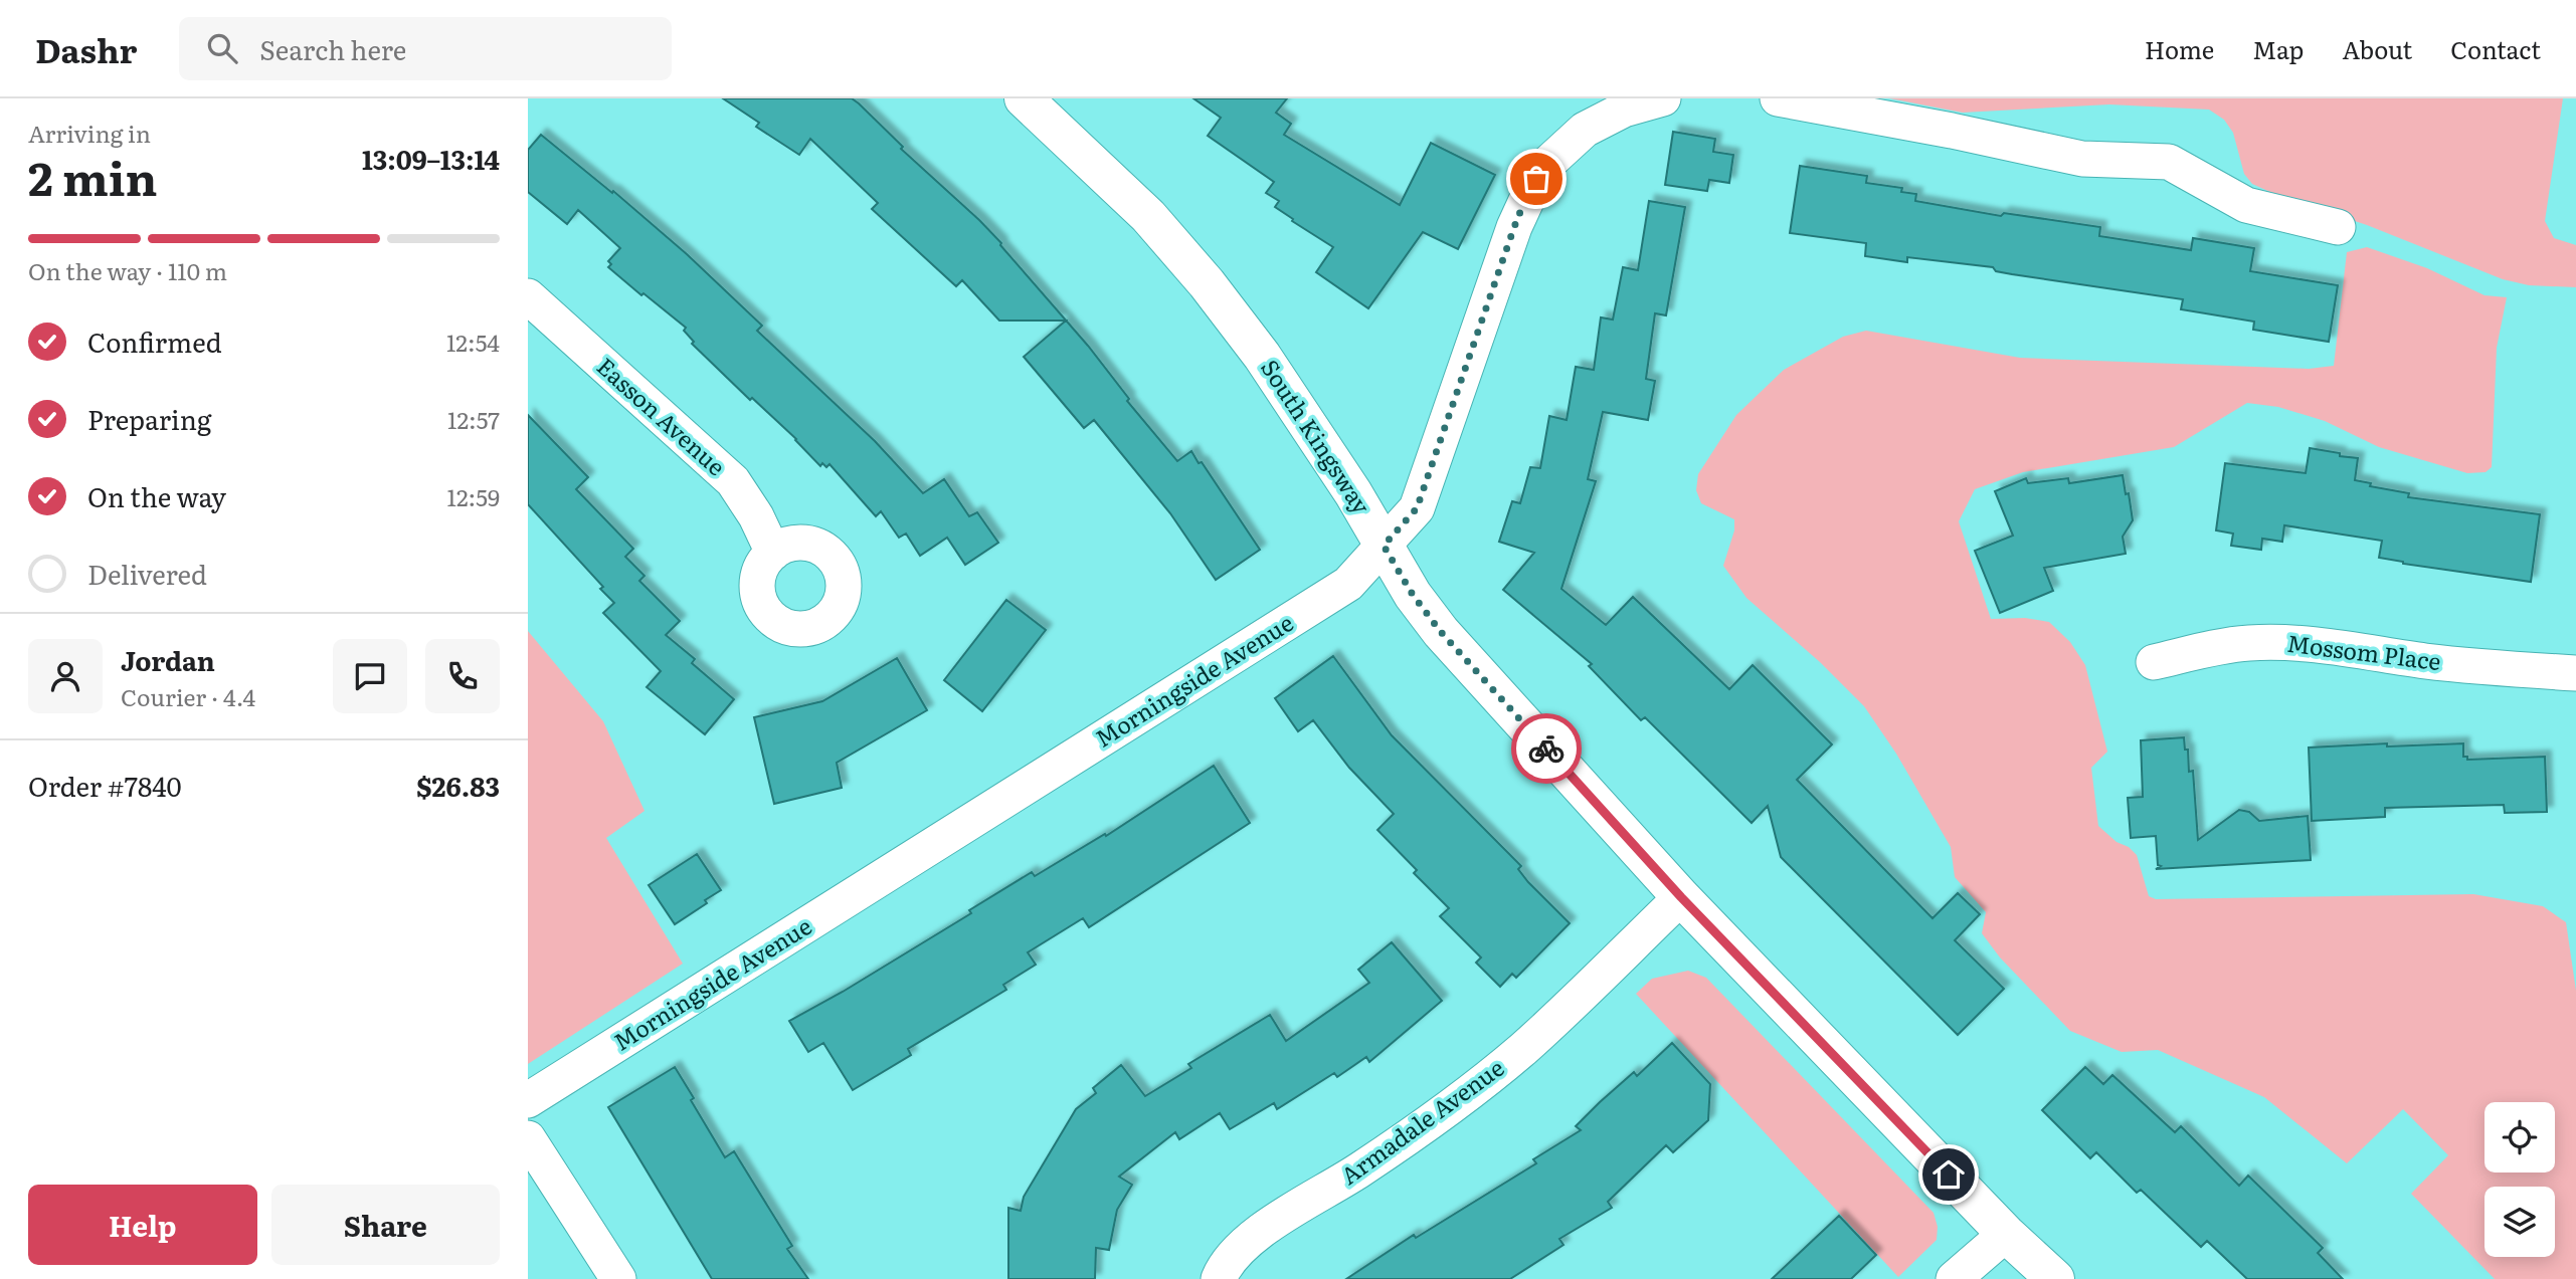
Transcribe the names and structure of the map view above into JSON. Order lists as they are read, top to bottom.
{
  "streets": {
    "street": [
      "Easson Avenue",
      "South Kingsway",
      "Mossom Place",
      "Morningside Avenue",
      "Armadale Avenue"
    ]
  },
  "crossings": [
    ["South Kingsway", "Morningside Avenue"],
    ["South Kingsway", "Armadale Avenue"]
  ],
  "page": {
    "header": "Dashr",
    "search": "Search here",
    "nav": [
      "Home",
      "Map",
      "About",
      "Contact"
    ],
    "heading": ["2 min", "Arriving in", "13:09–13:14"],
    "panel": [
      "Jordan",
      "Courier · 4.4",
      "Order #7840",
      "$26.83"
    ],
    "bar": "On the way · 110 m",
    "list": [
      ["Confirmed", "12:54"],
      ["Preparing", "12:57"],
      ["On the way", "12:59"],
      "Delivered"
    ],
    "buttons": ["Help", "Share"]
  }
}
